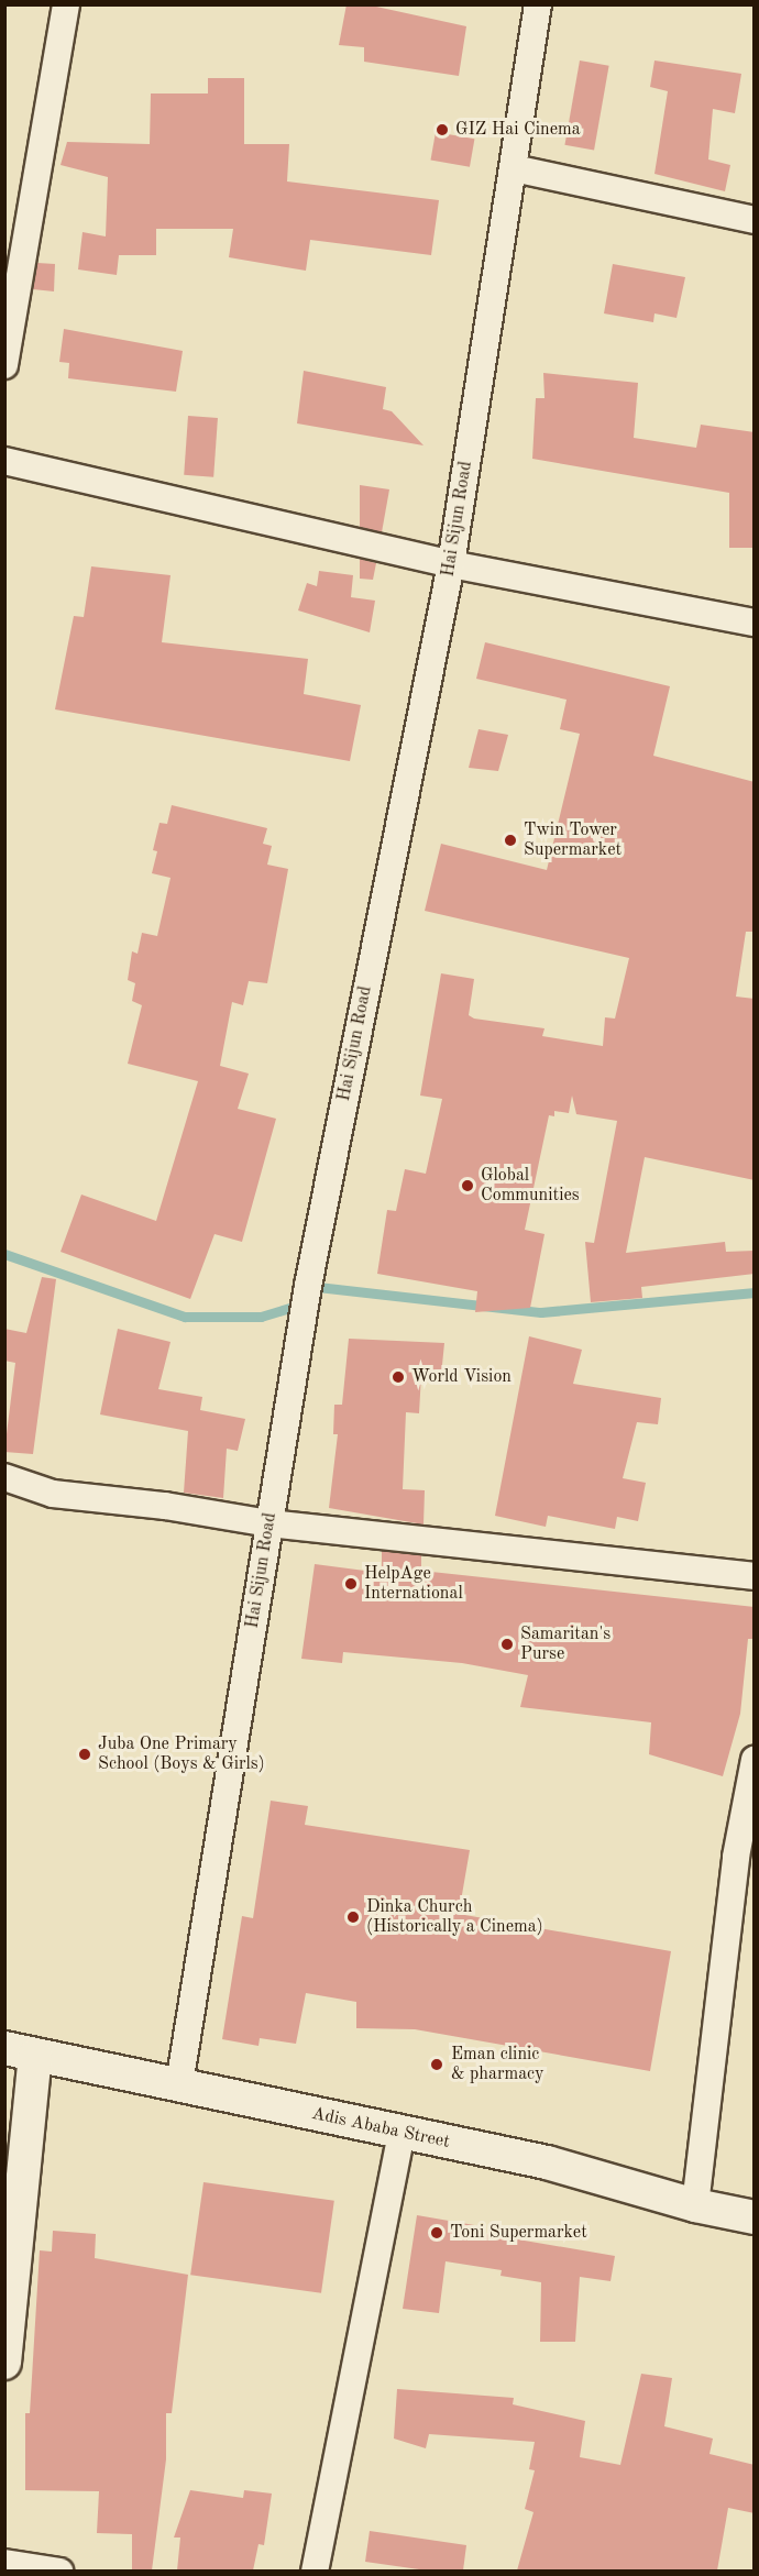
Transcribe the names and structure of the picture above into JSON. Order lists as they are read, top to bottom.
{
  "streets": {
    "street": ["Hai Sijun Road", "Adis Ababa Street"]
  },
  "crossings": [
    ["Hai Sijun Road", "Adis Ababa Street"]
  ],
  "places": [
    "GIZ Hai Cinema",
    "Twin Tower Supermarket",
    "Global Communities",
    "World Vision",
    "HelpAge International",
    "Samaritan's Purse",
    "Juba One Primary School (Boys & Girls)",
    "Dinka Church (Historically a Cinema)",
    "Eman clinic & pharmacy",
    "Toni Supermarket"
  ]
}
